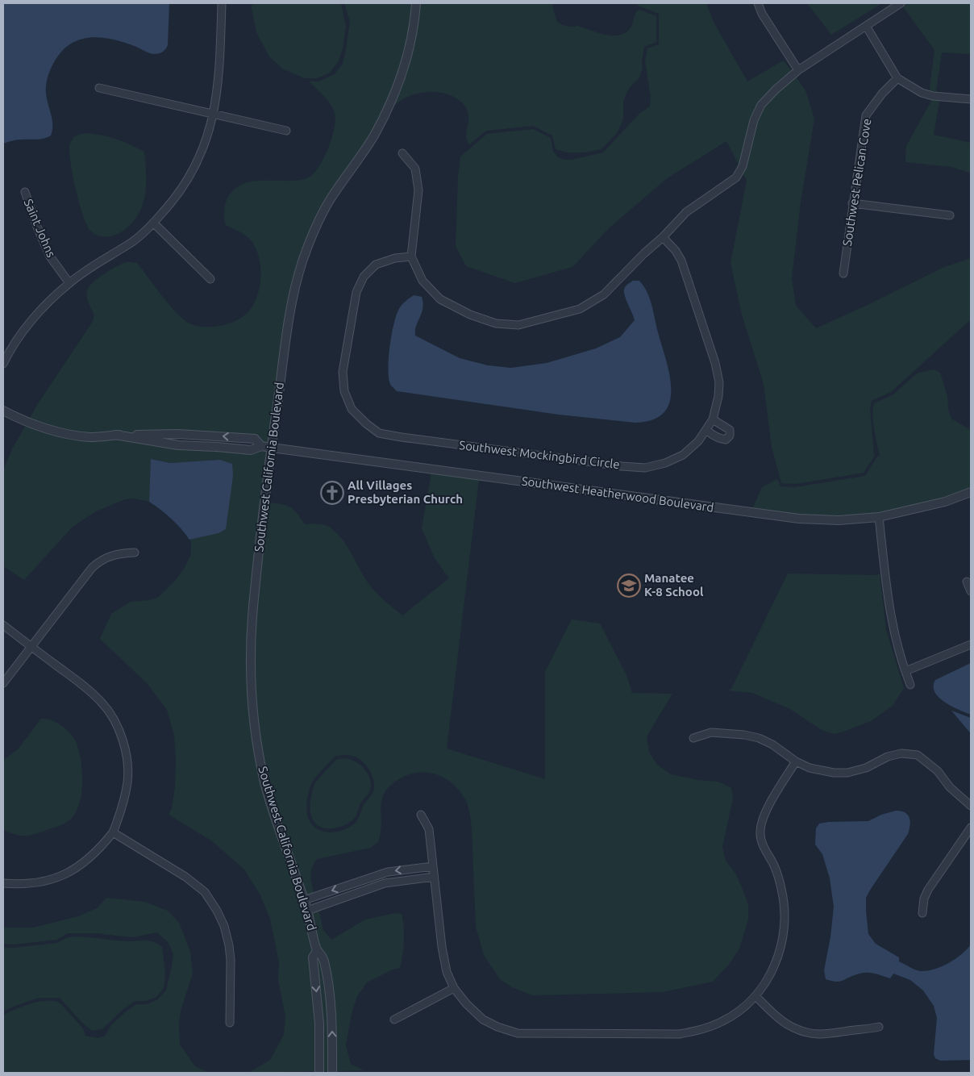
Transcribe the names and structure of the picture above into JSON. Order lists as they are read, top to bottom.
{
  "streets": {
    "street": [
      "Southwest Pelican Cove",
      "Saint Johns",
      "Southwest Mockingbird Circle",
      "Southwest California Boulevard",
      "Southwest Heatherwood Boulevard"
    ]
  },
  "crossings": [
    ["Southwest California Boulevard", "Southwest Heatherwood Boulevard"]
  ],
  "places": {
    "church": ["All Villages Presbyterian Church"],
    "school or university": ["Manatee K-8 School"]
  }
}
